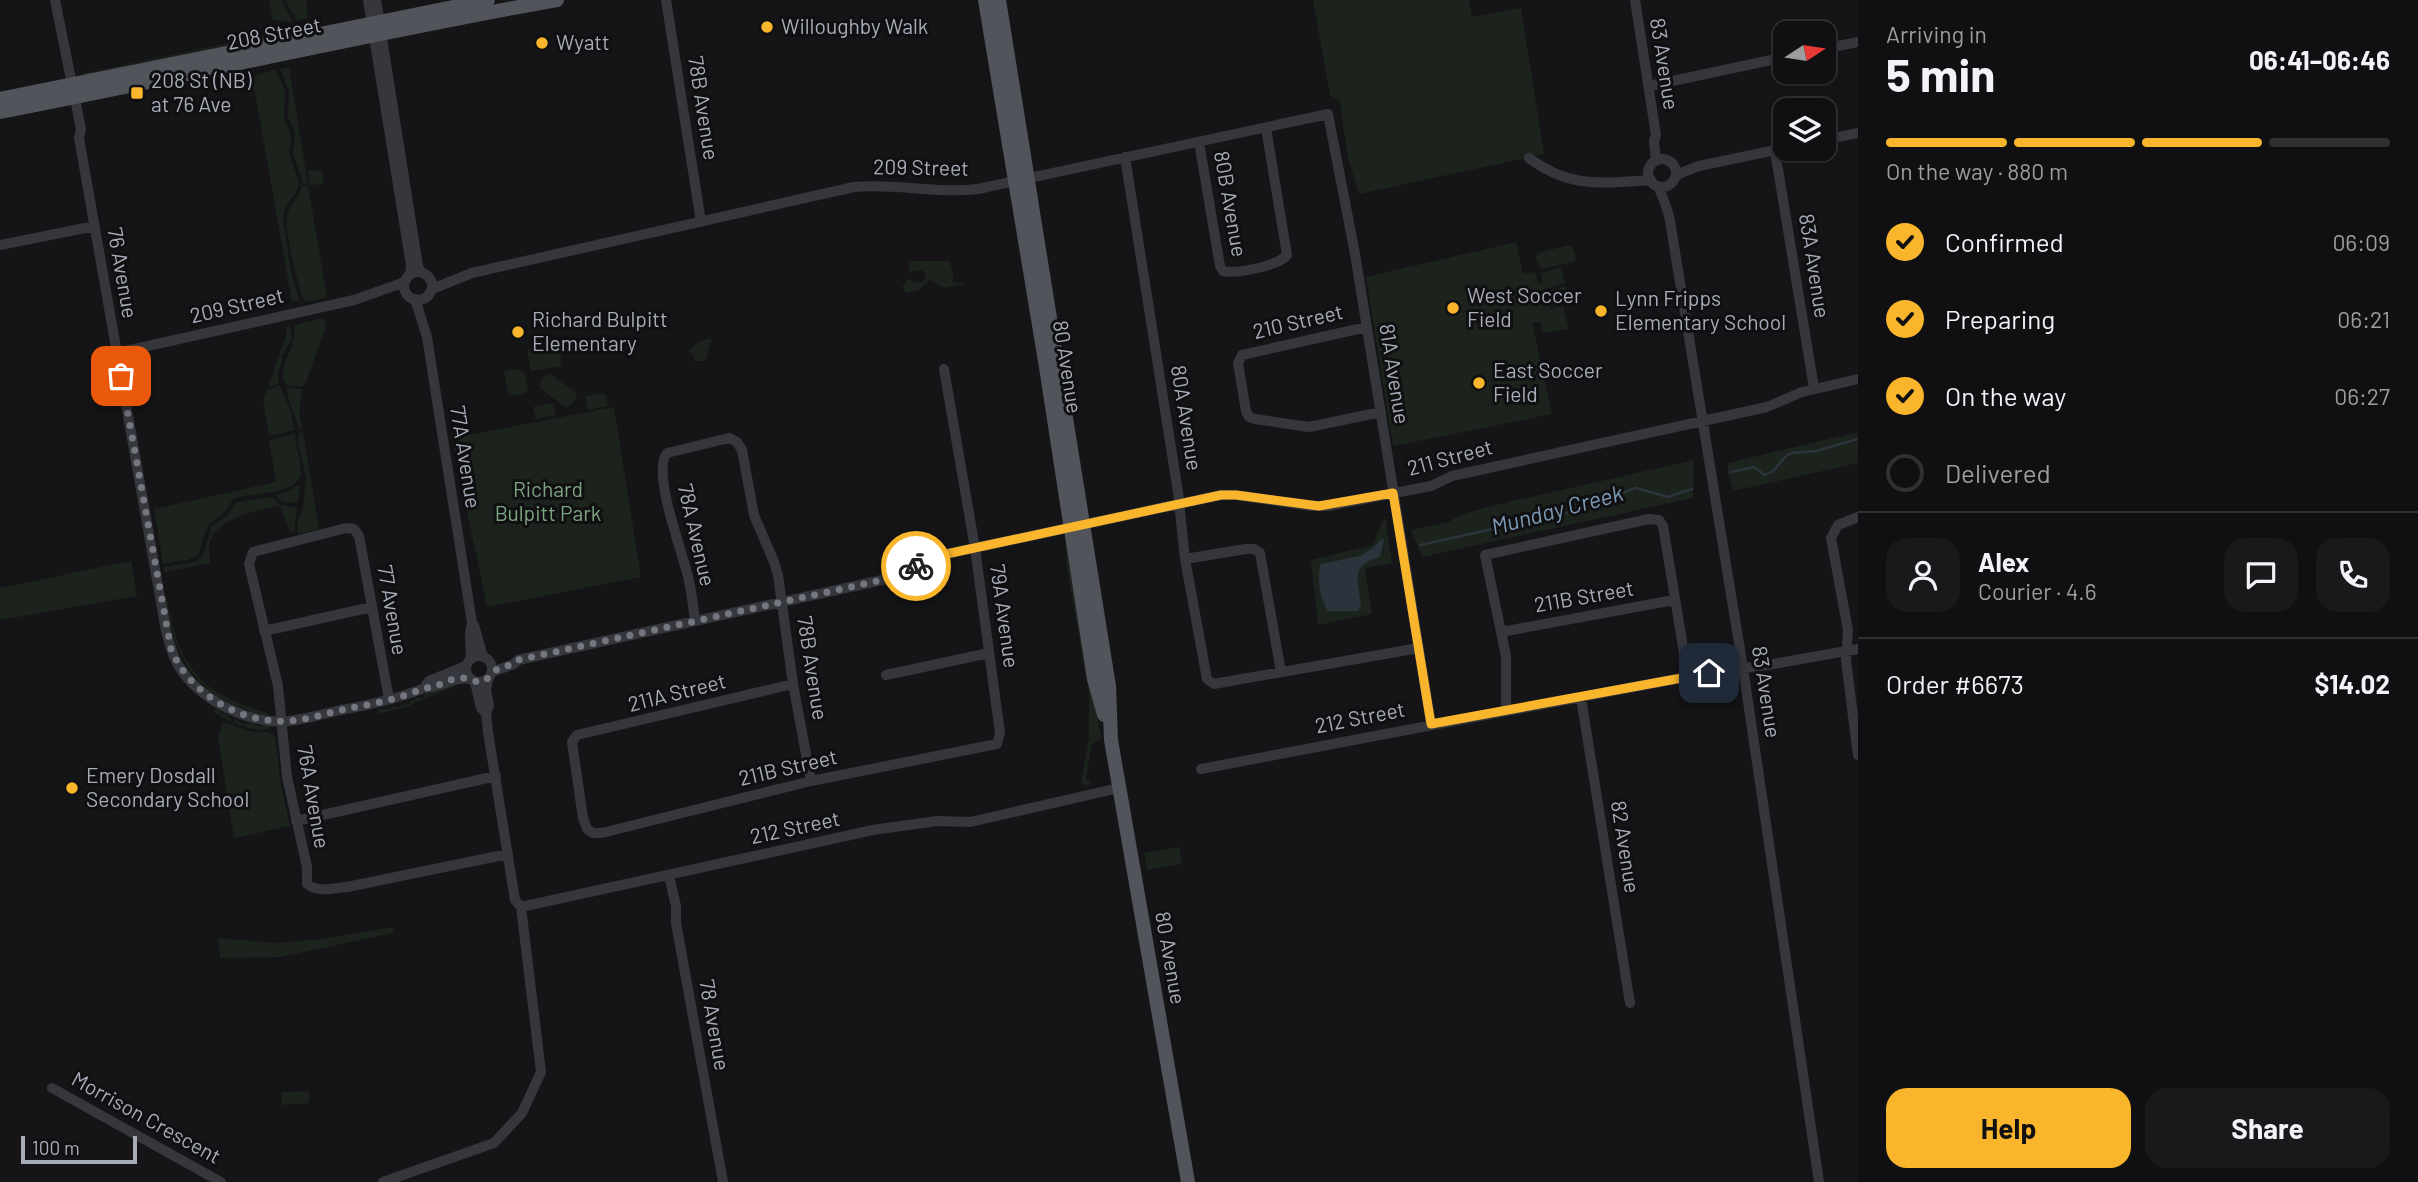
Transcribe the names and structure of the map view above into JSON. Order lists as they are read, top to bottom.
{
  "streets": {
    "main road": ["208 Street", "80 Avenue"],
    "street": [
      "83 Avenue",
      "78B Avenue",
      "209 Street",
      "80B Avenue",
      "83A Avenue",
      "76 Avenue",
      "210 Street",
      "81A Avenue",
      "80A Avenue",
      "77A Avenue",
      "211 Street",
      "78A Avenue",
      "211B Street",
      "77 Avenue",
      "79A Avenue",
      "211A Street",
      "212 Street",
      "76A Avenue",
      "82 Avenue",
      "78 Avenue",
      "Morrison Crescent"
    ]
  },
  "crossings": [
    ["208 Street", "76 Avenue"],
    ["83 Avenue", "211 Street"],
    ["83 Avenue", "212 Street"],
    ["78B Avenue", "209 Street"],
    ["78B Avenue", "211 Street"],
    ["78B Avenue", "78A Avenue"],
    ["78B Avenue", "211B Street"],
    ["78B Avenue", "211A Street"],
    ["209 Street", "80B Avenue"],
    ["209 Street", "76 Avenue"],
    ["209 Street", "80 Avenue"],
    ["209 Street", "81A Avenue"],
    ["209 Street", "80A Avenue"],
    ["209 Street", "77A Avenue"],
    ["83A Avenue", "211 Street"],
    ["76 Avenue", "76A Avenue"],
    ["210 Street", "81A Avenue"],
    ["80 Avenue", "211 Street"],
    ["80 Avenue", "212 Street"],
    ["81A Avenue", "211 Street"],
    ["81A Avenue", "212 Street"],
    ["80A Avenue", "211 Street"],
    ["77A Avenue", "211 Street"],
    ["77A Avenue", "212 Street"],
    ["77A Avenue", "76A Avenue"],
    ["211 Street", "78A Avenue"],
    ["211 Street", "79A Avenue"],
    ["211B Street", "79A Avenue"],
    ["211B Street", "211A Street"],
    ["77 Avenue", "76A Avenue"],
    ["212 Street", "82 Avenue"],
    ["212 Street", "78 Avenue"]
  ],
  "water": ["Munday Creek"],
  "parks": ["Richard Bulpitt Park"],
  "places": {
    "other": [
      "Willoughby Walk",
      "Wyatt",
      "West Soccer Field",
      "Lynn Fripps Elementary School",
      "Richard Bulpitt Elementary",
      "East Soccer Field",
      "Emery Dosdall Secondary School"
    ],
    "transit": ["208 St (NB) at 76 Ave"]
  },
  "scale_bar": "100 m",
  "north": "right",
  "page": {
    "heading": ["5 min", "Arriving in", "06:41–06:46"],
    "panel": [
      "Alex",
      "Courier · 4.6",
      "Order #6673",
      "$14.02"
    ],
    "bar": "On the way · 880 m",
    "list": [
      ["Confirmed", "06:09"],
      ["Preparing", "06:21"],
      ["On the way", "06:27"],
      "Delivered"
    ],
    "buttons": ["Help", "Share"],
    "scale": "100 m"
  }
}
